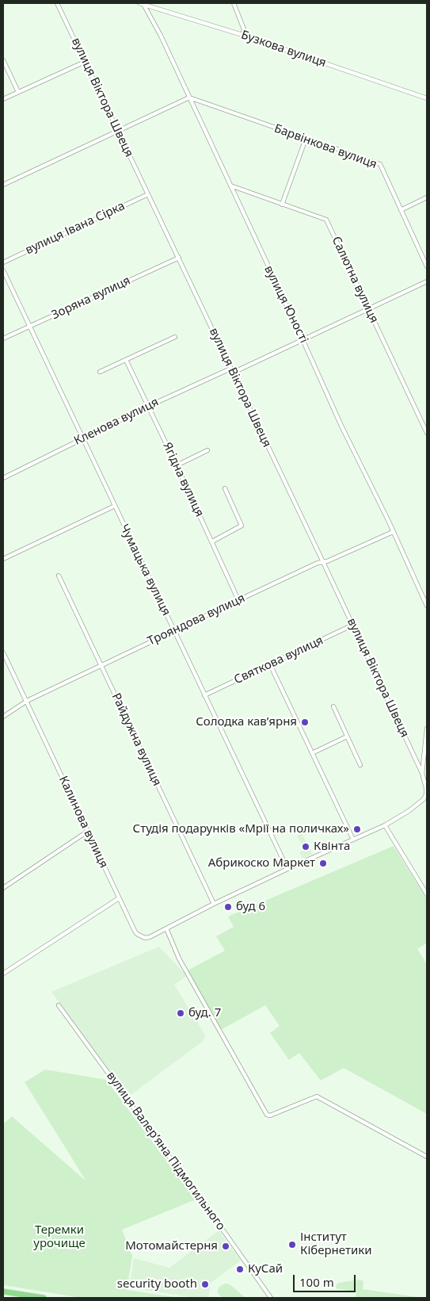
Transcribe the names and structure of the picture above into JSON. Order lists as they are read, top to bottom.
{
  "streets": {
    "street": [
      "Бузкова вулиця",
      "вулиця Віктора Швеця",
      "Барвінкова вулиця",
      "вулиця Івана Сірка",
      "Салютна вулиця",
      "Зоряна вулиця",
      "вулиця Юності",
      "Кленова вулиця",
      "Ягідна вулиця",
      "Чумацька вулиця",
      "Трояндова вулиця",
      "Святкова вулиця",
      "Райдужна вулиця",
      "Калинова вулиця",
      "вулиця Валерʼяна Підмогильного"
    ]
  },
  "crossings": [
    ["Бузкова вулиця", "вулиця Юності"],
    ["вулиця Віктора Швеця", "вулиця Івана Сірка"],
    ["вулиця Віктора Швеця", "Зоряна вулиця"],
    ["вулиця Віктора Швеця", "Кленова вулиця"],
    ["вулиця Віктора Швеця", "Трояндова вулиця"],
    ["вулиця Віктора Швеця", "Святкова вулиця"],
    ["Барвінкова вулиця", "вулиця Юності"],
    ["Салютна вулиця", "вулиця Юності"],
    ["Салютна вулиця", "Кленова вулиця"],
    ["Зоряна вулиця", "Чумацька вулиця"],
    ["вулиця Юності", "Кленова вулиця"],
    ["вулиця Юності", "Трояндова вулиця"],
    ["Кленова вулиця", "Ягідна вулиця"],
    ["Кленова вулиця", "Чумацька вулиця"],
    ["Ягідна вулиця", "Трояндова вулиця"],
    ["Чумацька вулиця", "Трояндова вулиця"],
    ["Чумацька вулиця", "Святкова вулиця"],
    ["Трояндова вулиця", "Райдужна вулиця"],
    ["Трояндова вулиця", "Калинова вулиця"]
  ],
  "parks": ["Теремки урочище"],
  "places": [
    "Солодка кав’ярня",
    "Студія подарунків «Мрії на поличках»",
    "Квінта",
    "Абрикоско Маркет",
    "буд 6",
    "буд. 7",
    "Інститут Кібернетики",
    "Мотомайстерня",
    "КуСай",
    "security booth"
  ],
  "scale_bar": "100 m"
}
